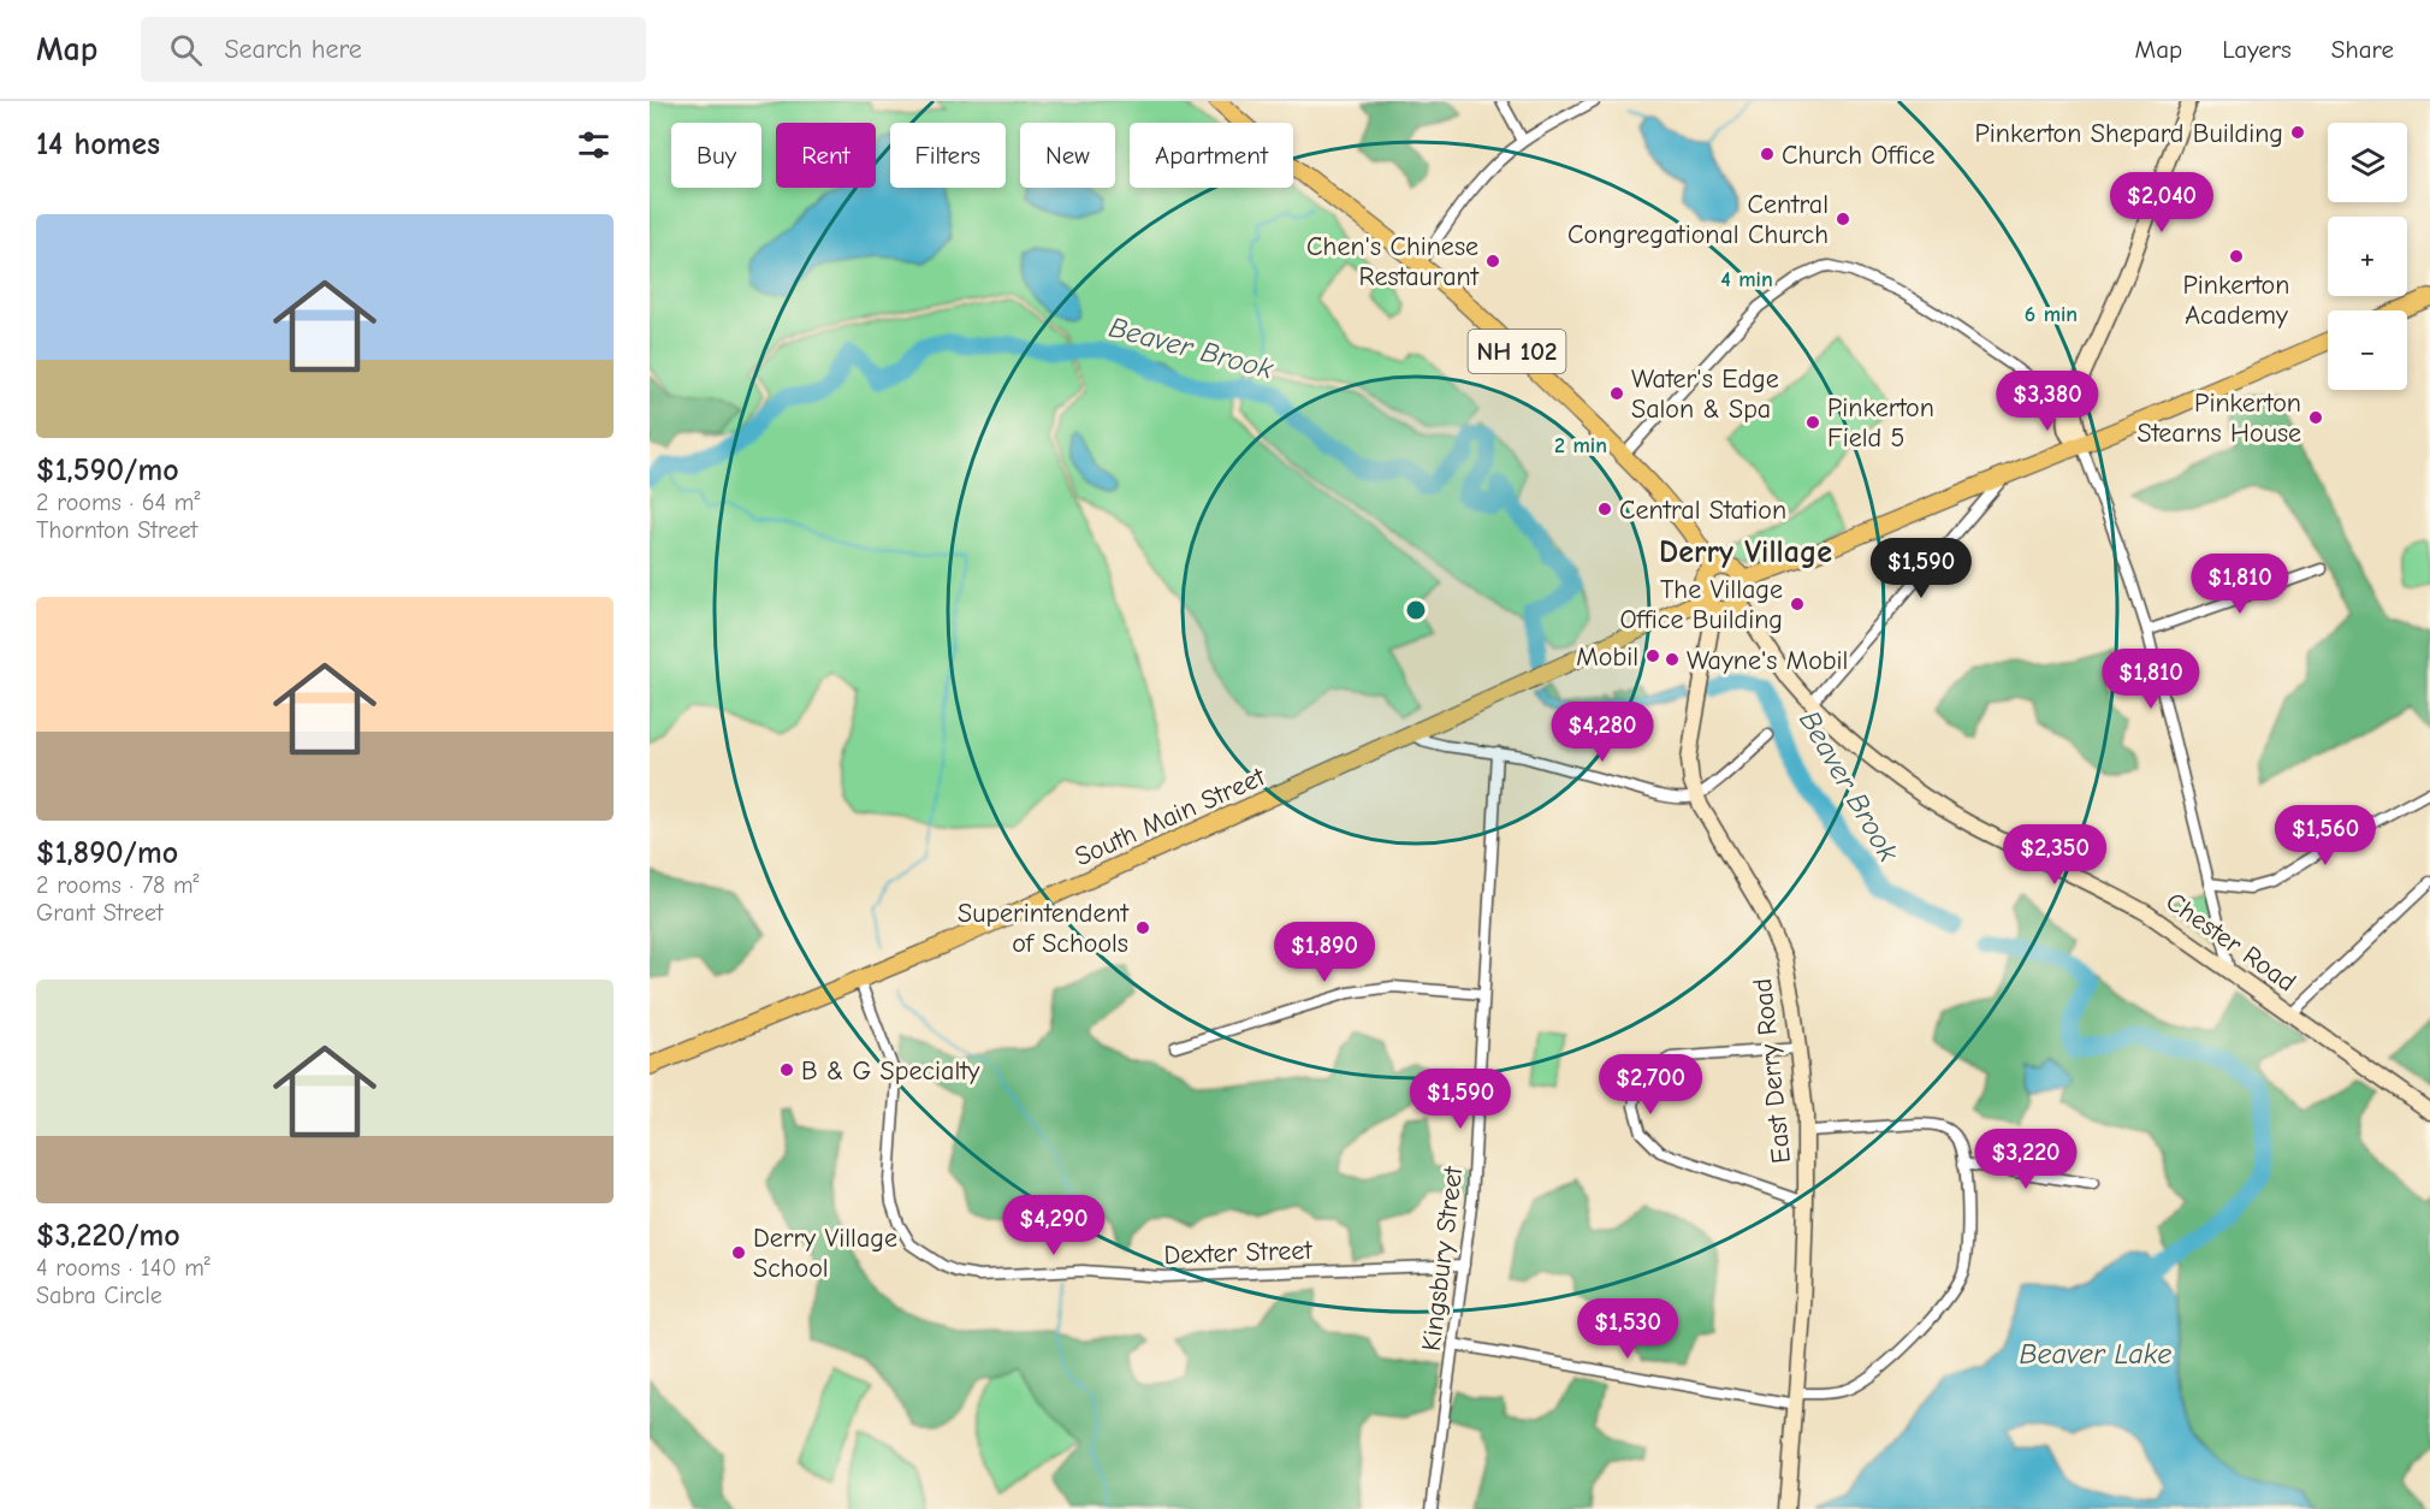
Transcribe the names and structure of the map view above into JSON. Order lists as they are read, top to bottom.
{
  "streets": {
    "main road": ["NH 102", "South Main Street"],
    "street": [
      "Chester Road",
      "East Derry Road",
      "Dexter Street",
      "Kingsbury Street"
    ]
  },
  "crossings": [
    ["NH 102", "South Main Street"],
    ["NH 102", "Chester Road"],
    ["NH 102", "East Derry Road"],
    ["South Main Street", "Chester Road"],
    ["South Main Street", "East Derry Road"],
    ["South Main Street", "Dexter Street"],
    ["Chester Road", "East Derry Road"],
    ["Dexter Street", "Kingsbury Street"]
  ],
  "districts": ["Derry Village"],
  "water": ["Beaver Brook", "Beaver Lake"],
  "places": [
    "Pinkerton Shepard Building",
    "Church Office",
    "Central Congregational Church",
    "Pinkerton Academy",
    "Chen's Chinese Restaurant",
    "Water's Edge Salon & Spa",
    "Pinkerton Stearns House",
    "Pinkerton Field 5",
    "Central Station",
    "The Village Office Building",
    "Mobil",
    "Wayne's Mobil",
    "Superintendent of Schools",
    "B & G Specialty",
    "Derry Village School"
  ],
  "page": {
    "header": "Map",
    "search": "Search here",
    "nav": ["Map", "Layers", "Share"],
    "heading": "14 homes",
    "map_buttons": ["+", "−"],
    "chip": [
      "Buy",
      "Rent",
      "Filters",
      "New",
      "Apartment"
    ],
    "price": [
      "$2,040",
      "$3,380",
      "$1,590",
      "$1,810",
      "$1,810",
      "$4,280",
      "$1,560",
      "$2,350",
      "$1,890",
      "$2,700",
      "$1,590",
      "$3,220",
      "$4,290",
      "$1,530"
    ],
    "list": [
      {
        "name": "$1,590/mo",
        "note": "2 rooms · 64 m² · Thornton Street"
      },
      {
        "name": "$1,890/mo",
        "note": "2 rooms · 78 m² · Grant Street"
      },
      {
        "name": "$3,220/mo",
        "note": "4 rooms · 140 m² · Sabra Circle"
      }
    ]
  },
  "rings": ["4 min", "6 min", "2 min"]
}
